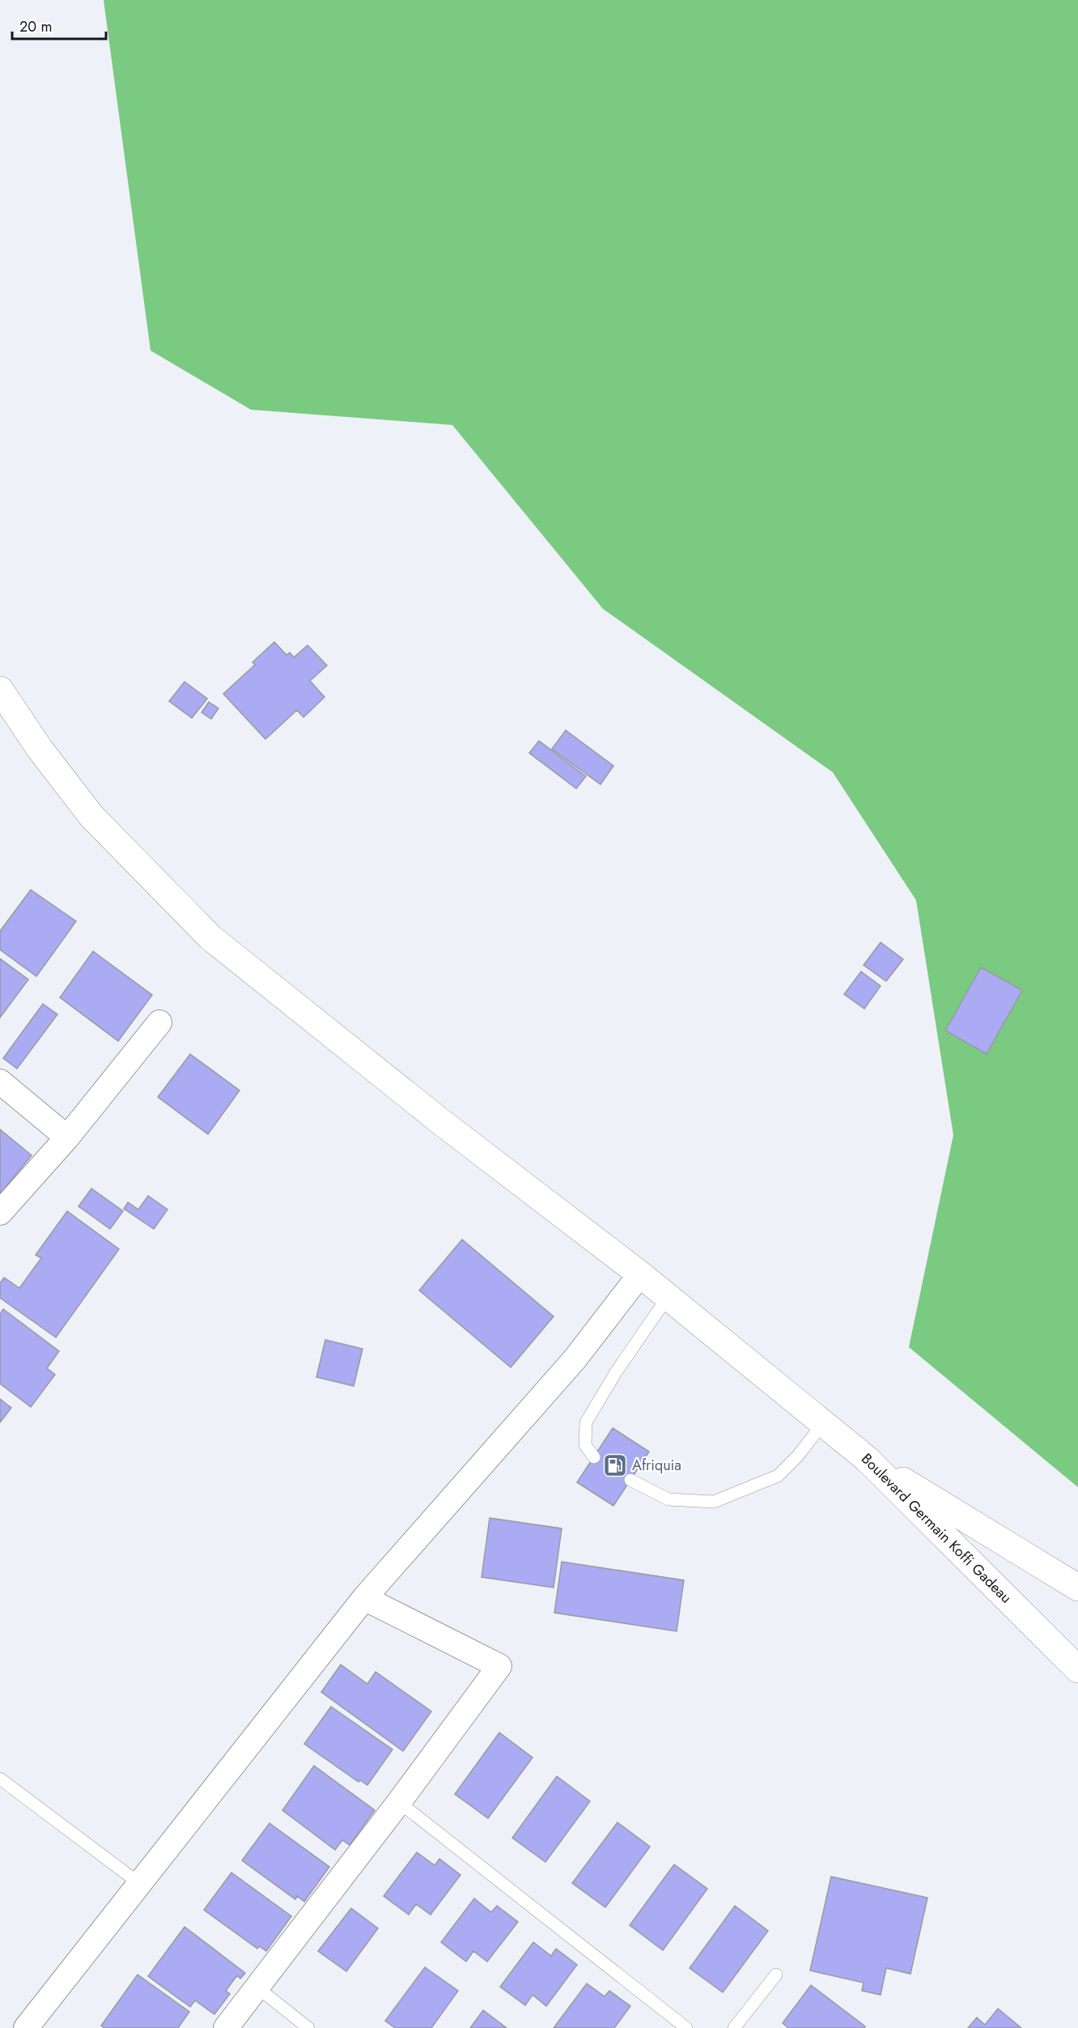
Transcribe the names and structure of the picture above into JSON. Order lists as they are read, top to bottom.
{
  "streets": {
    "main road": ["Boulevard Germain Koffi Gadeau"]
  },
  "places": {
    "fuel station": ["Afriquia"]
  },
  "scale_bar": "20 m"
}
